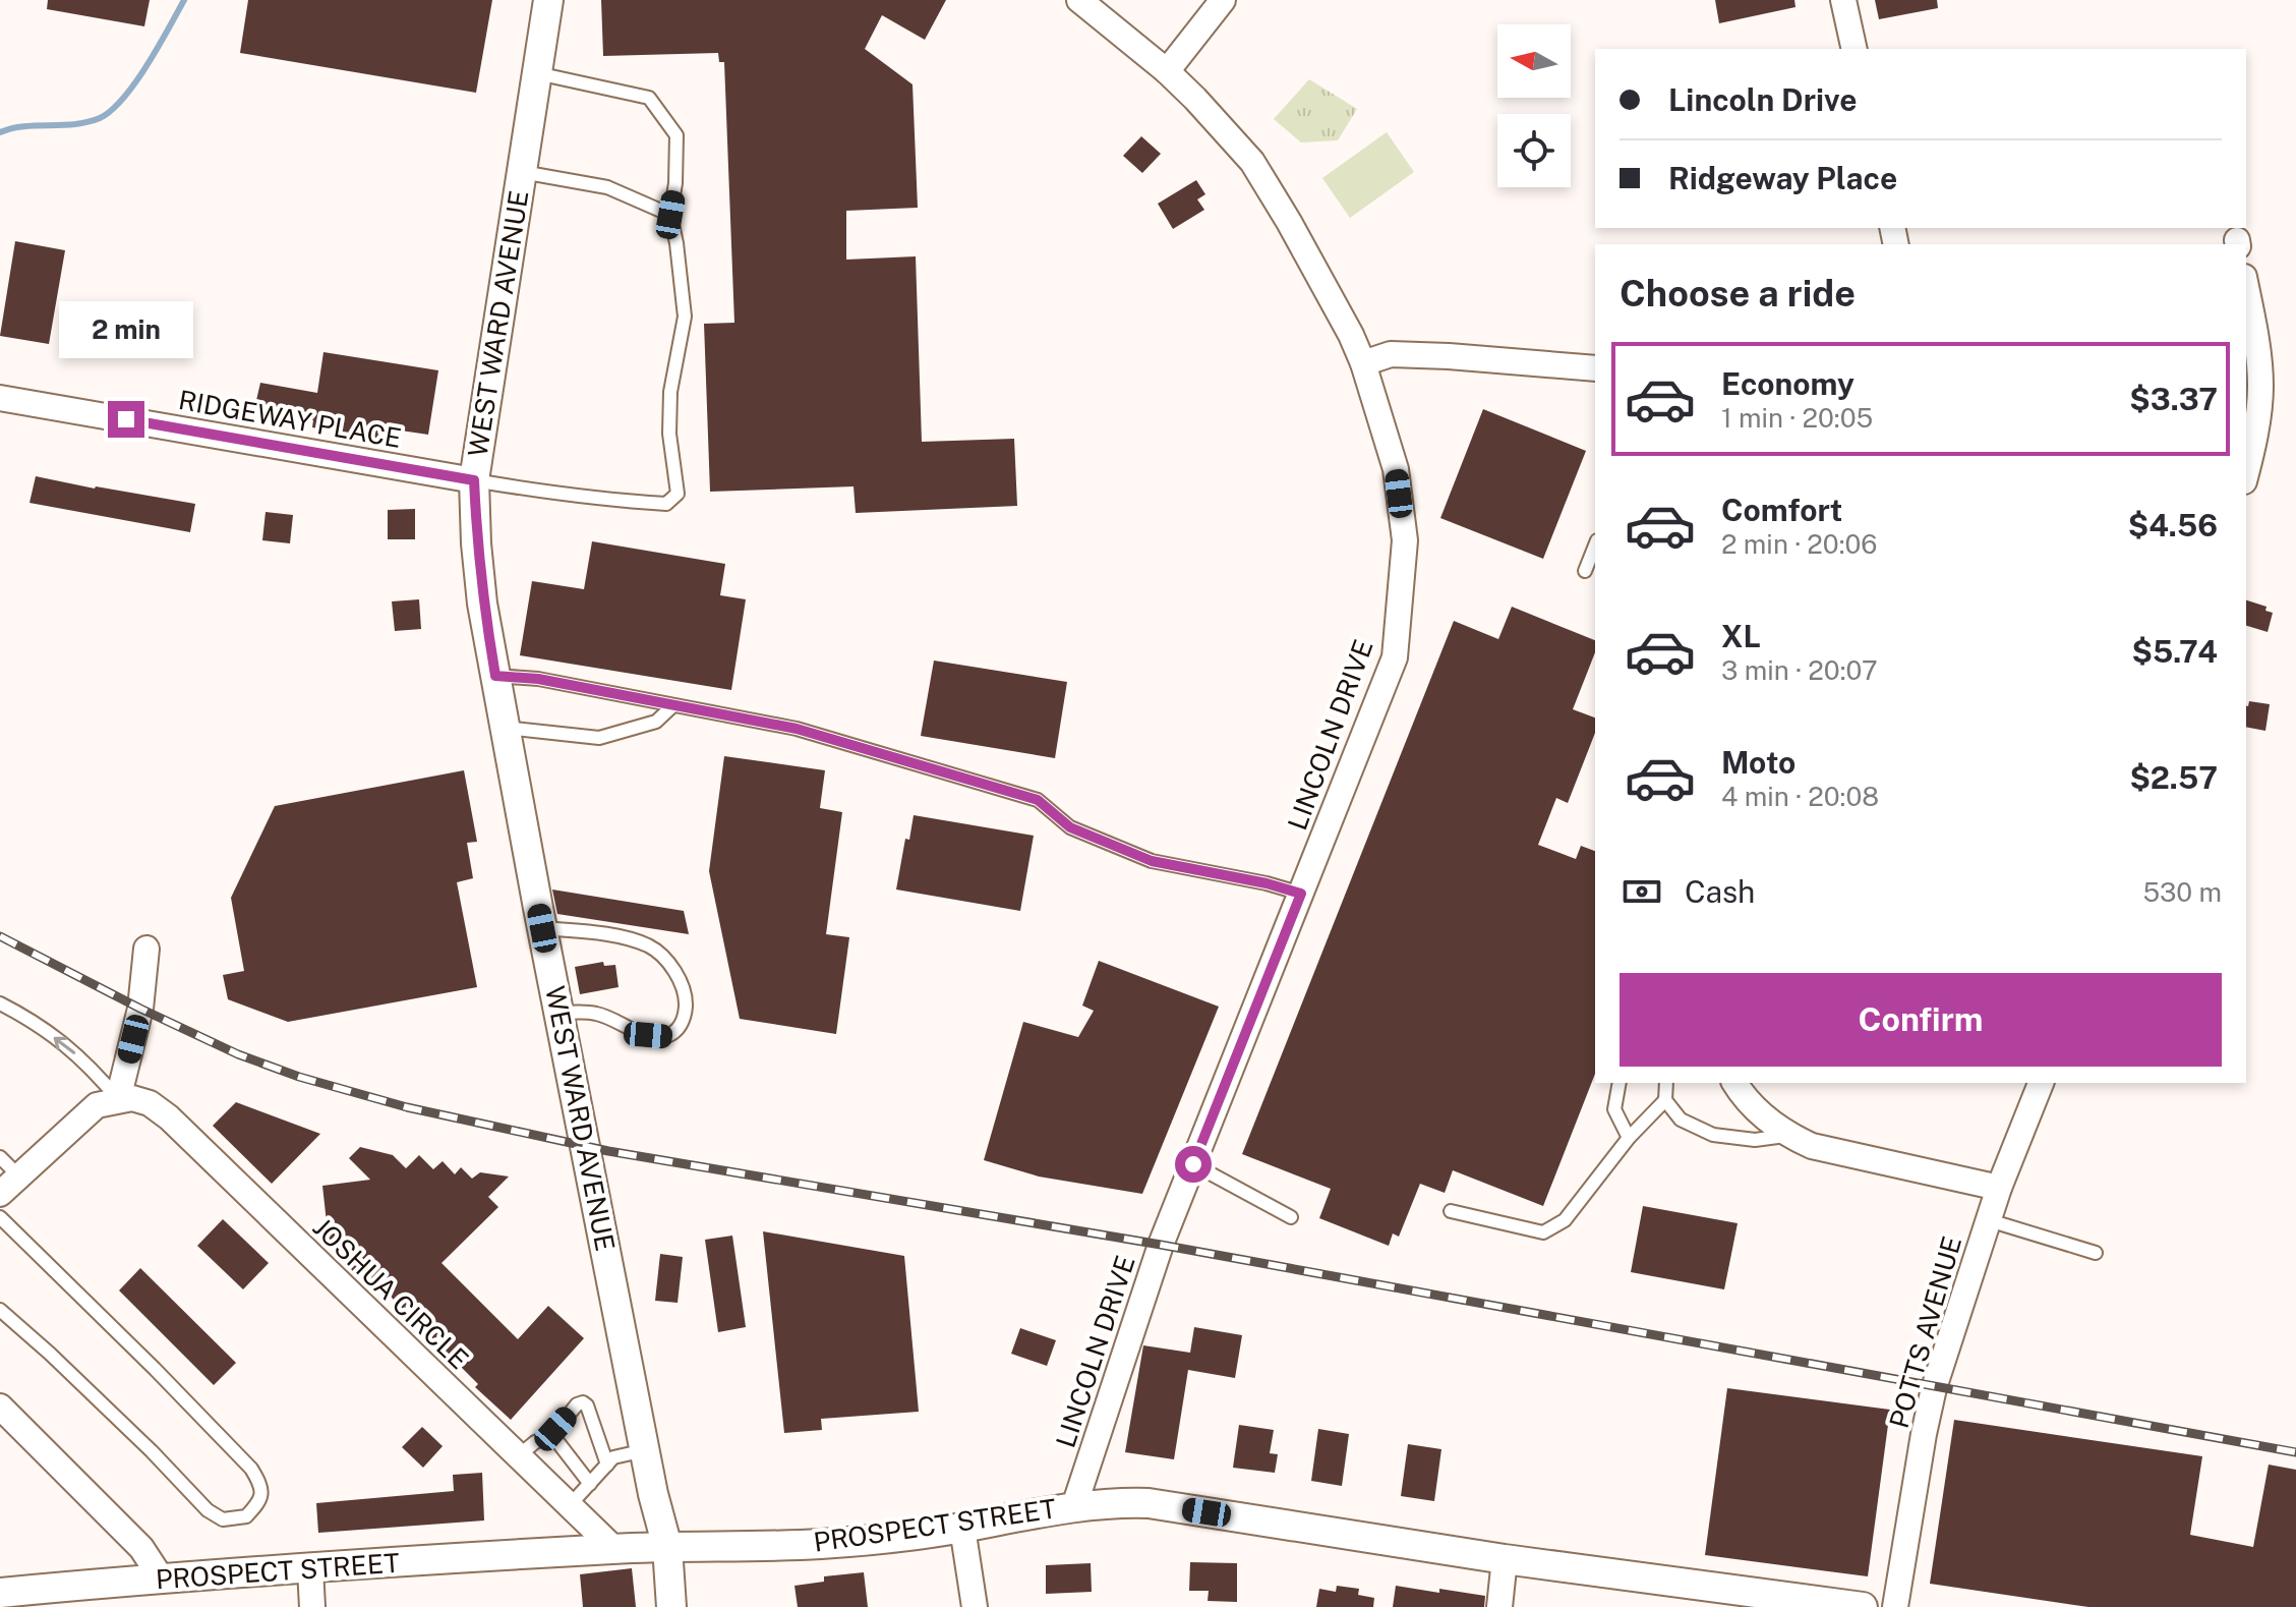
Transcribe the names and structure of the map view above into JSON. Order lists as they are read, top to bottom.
{
  "streets": {
    "street": [
      "WEST WARD AVENUE",
      "RIDGEWAY PLACE",
      "LINCOLN DRIVE",
      "JOSHUA CIRCLE",
      "POTTS AVENUE",
      "PROSPECT STREET"
    ]
  },
  "crossings": [
    ["WEST WARD AVENUE", "RIDGEWAY PLACE"],
    ["WEST WARD AVENUE", "PROSPECT STREET"],
    ["LINCOLN DRIVE", "PROSPECT STREET"],
    ["JOSHUA CIRCLE", "PROSPECT STREET"]
  ],
  "north": "left",
  "page": {
    "banner": ["Lincoln Drive", "Ridgeway Place"],
    "heading": "Choose a ride",
    "bubble": "2 min",
    "list": [
      {
        "name": "Economy",
        "note": "1 min · 20:05",
        "value": "$3.37"
      },
      {
        "name": "Comfort",
        "note": "2 min · 20:06",
        "value": "$4.56"
      },
      {
        "name": "XL",
        "note": "3 min · 20:07",
        "value": "$5.74"
      },
      {
        "name": "Moto",
        "note": "4 min · 20:08",
        "value": "$2.57"
      }
    ],
    "pay": ["Cash", "530 m"],
    "buttons": "Confirm"
  }
}
